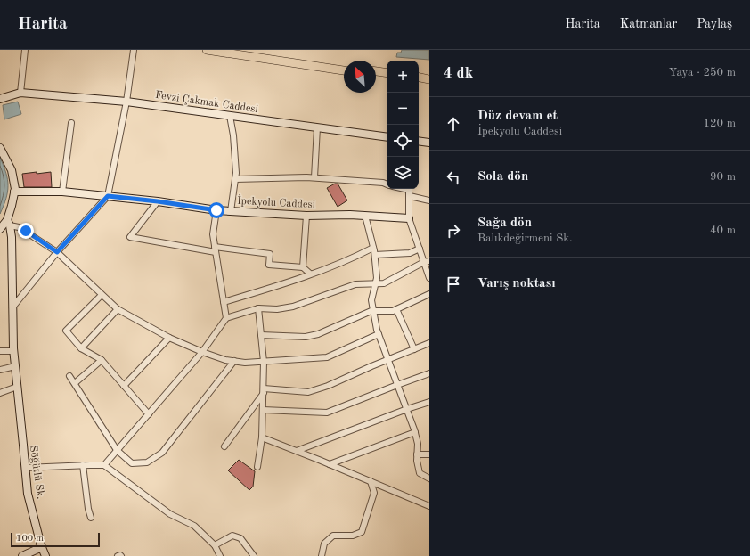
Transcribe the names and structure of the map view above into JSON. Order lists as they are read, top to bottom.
{
  "streets": {
    "street": ["Fevzi Çakmak Caddesi", "İpekyolu Caddesi", "Söğütlü Sk."]
  },
  "scale_bar": "100 m",
  "north": "top left",
  "page": {
    "header": "Harita",
    "nav": ["Harita", "Katmanlar", "Paylaş"],
    "heading": ["4 dk", "Yaya · 250 m"],
    "map_buttons": ["+", "−"],
    "list": [
      ["Düz devam et", "İpekyolu Caddesi", "120 m"],
      ["Sola dön", "90 m"],
      ["Sağa dön", "Balıkdeğirmeni Sk.", "40 m"],
      "Varış noktası"
    ],
    "scale": "100 m"
  }
}
